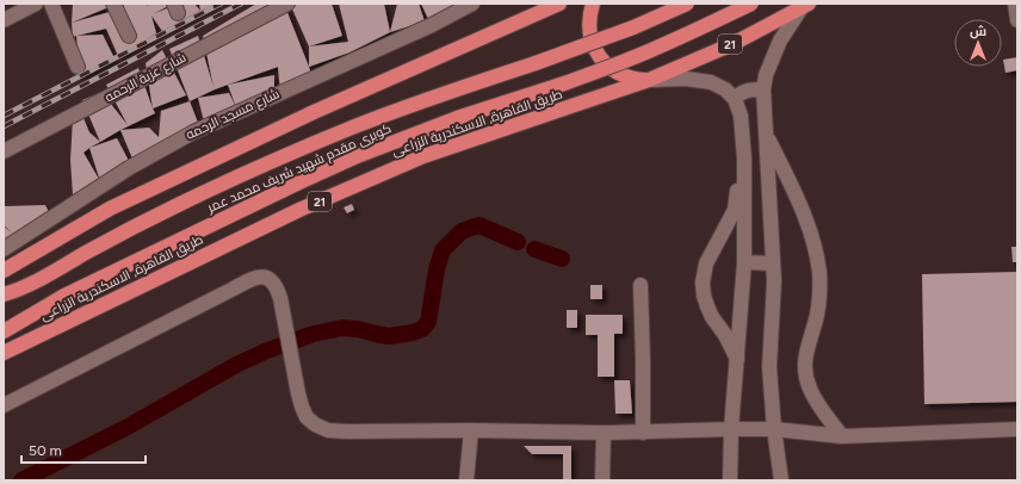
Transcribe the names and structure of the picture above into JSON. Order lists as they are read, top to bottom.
{
  "streets": {
    "highway": ["21", "طريق القاهرة, الاسكندرية الزراعى", "كوبرى مقدم شهيد شريف محمد عمر"],
    "street": ["شارع عزبة الرحمه", "شارع مسجد الرحمه"]
  },
  "scale_bar": "50 m",
  "north": "top"
}
